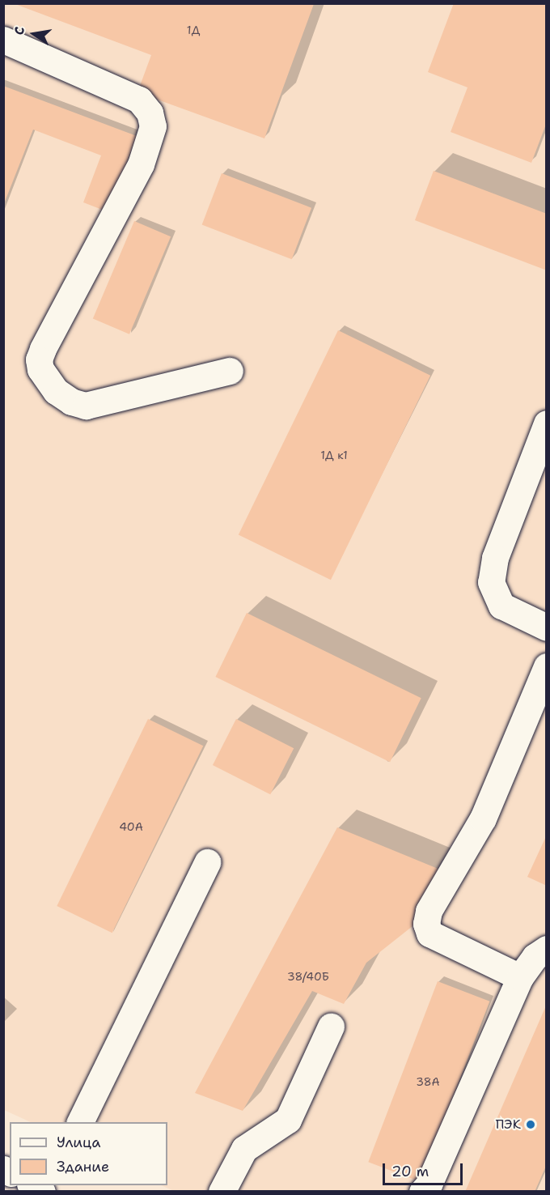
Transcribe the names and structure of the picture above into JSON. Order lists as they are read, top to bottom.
{
  "places": ["ПЭК"],
  "house_numbers": [
    "1Д",
    "1Д к1",
    "40А",
    "38/40Б",
    "38А"
  ],
  "legend": ["Улица", "Здание"],
  "scale_bar": "20 m",
  "north": "left"
}
